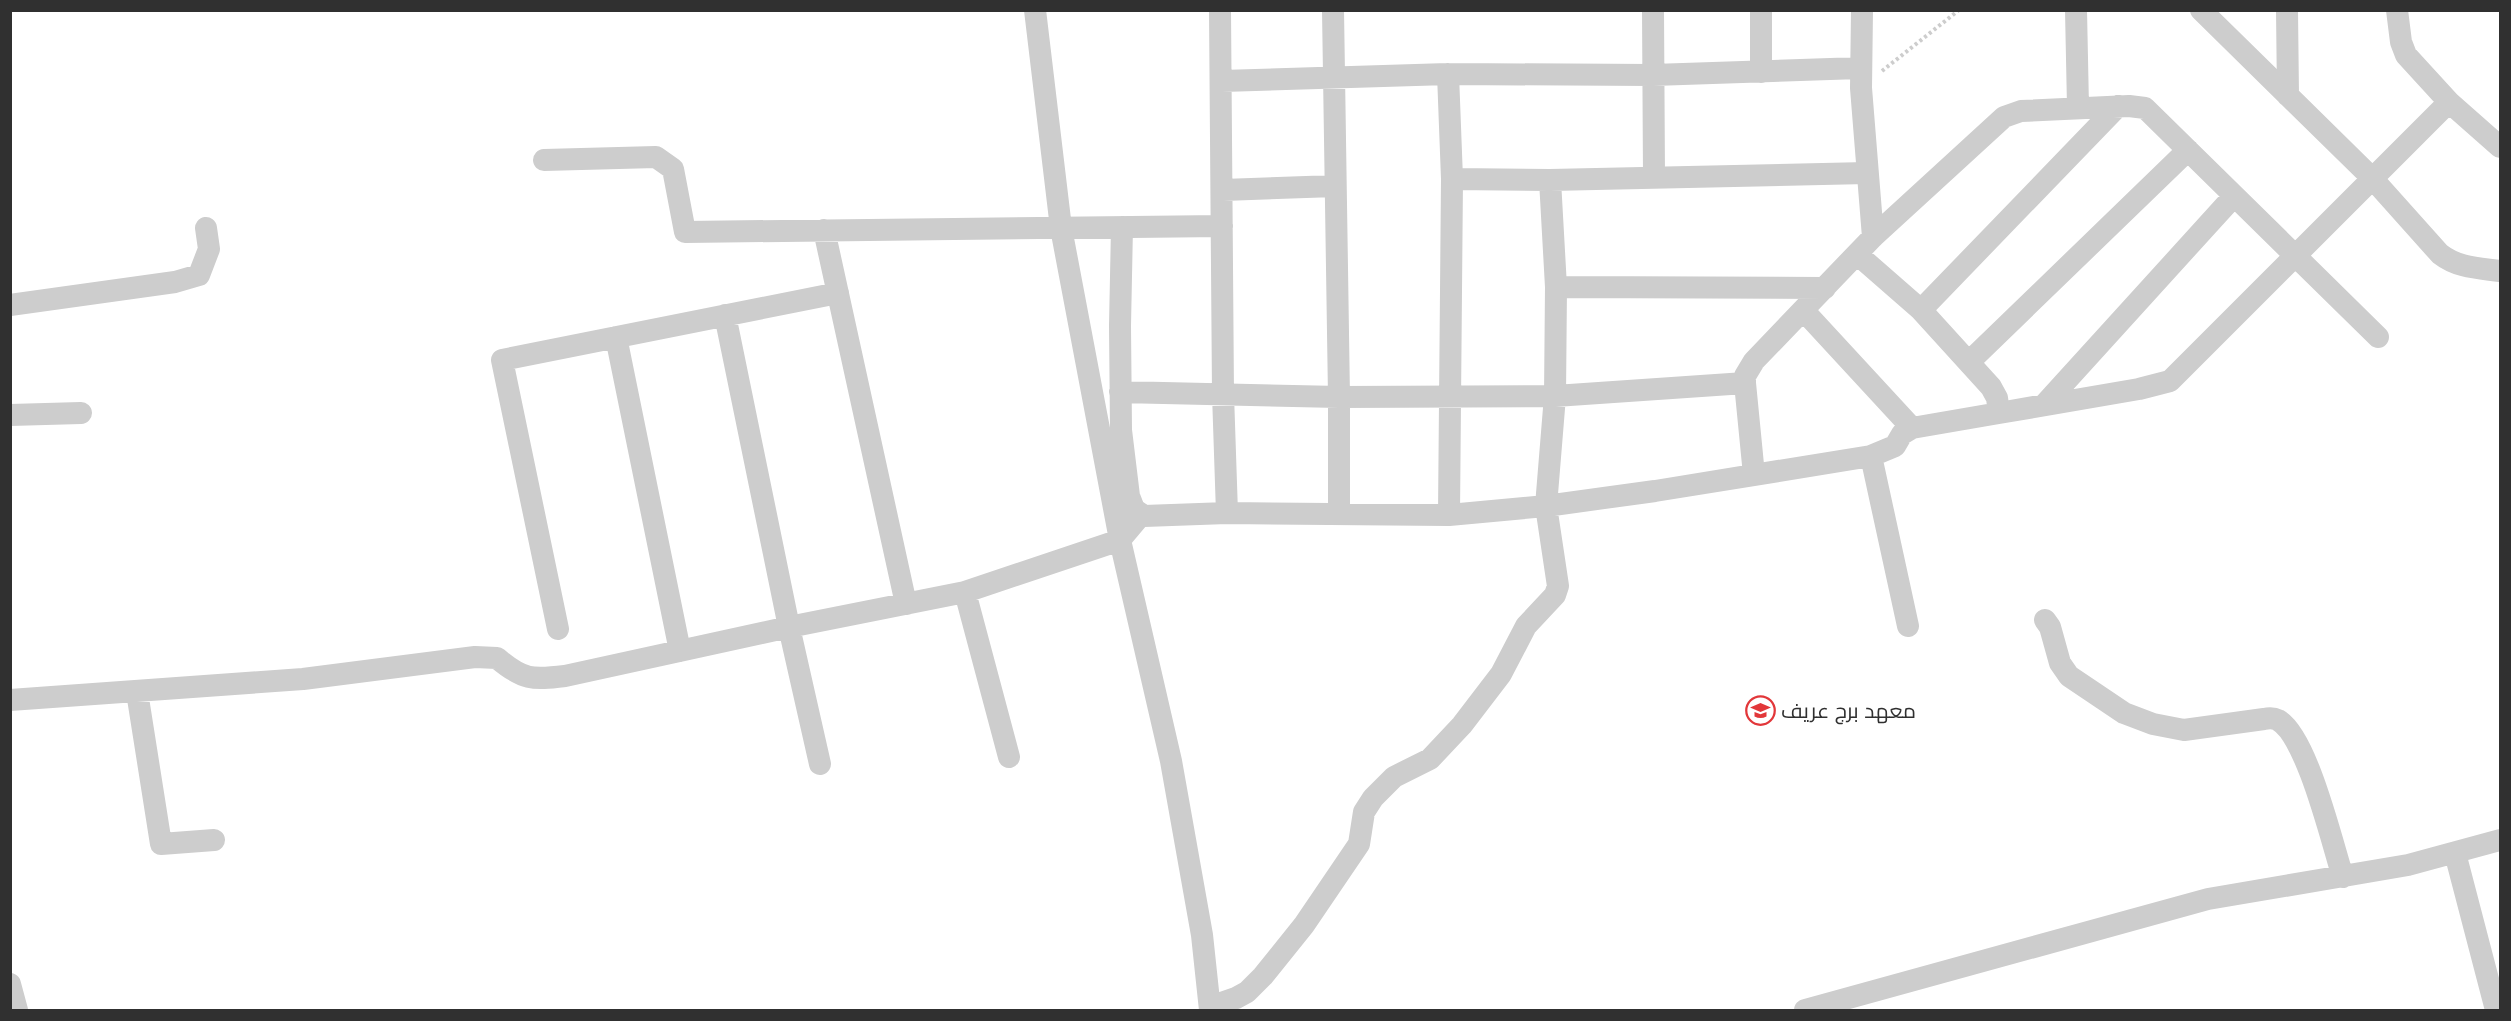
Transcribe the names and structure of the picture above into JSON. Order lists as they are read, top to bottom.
{
  "places": {
    "school or university": ["معهد برج عريف"]
  }
}
